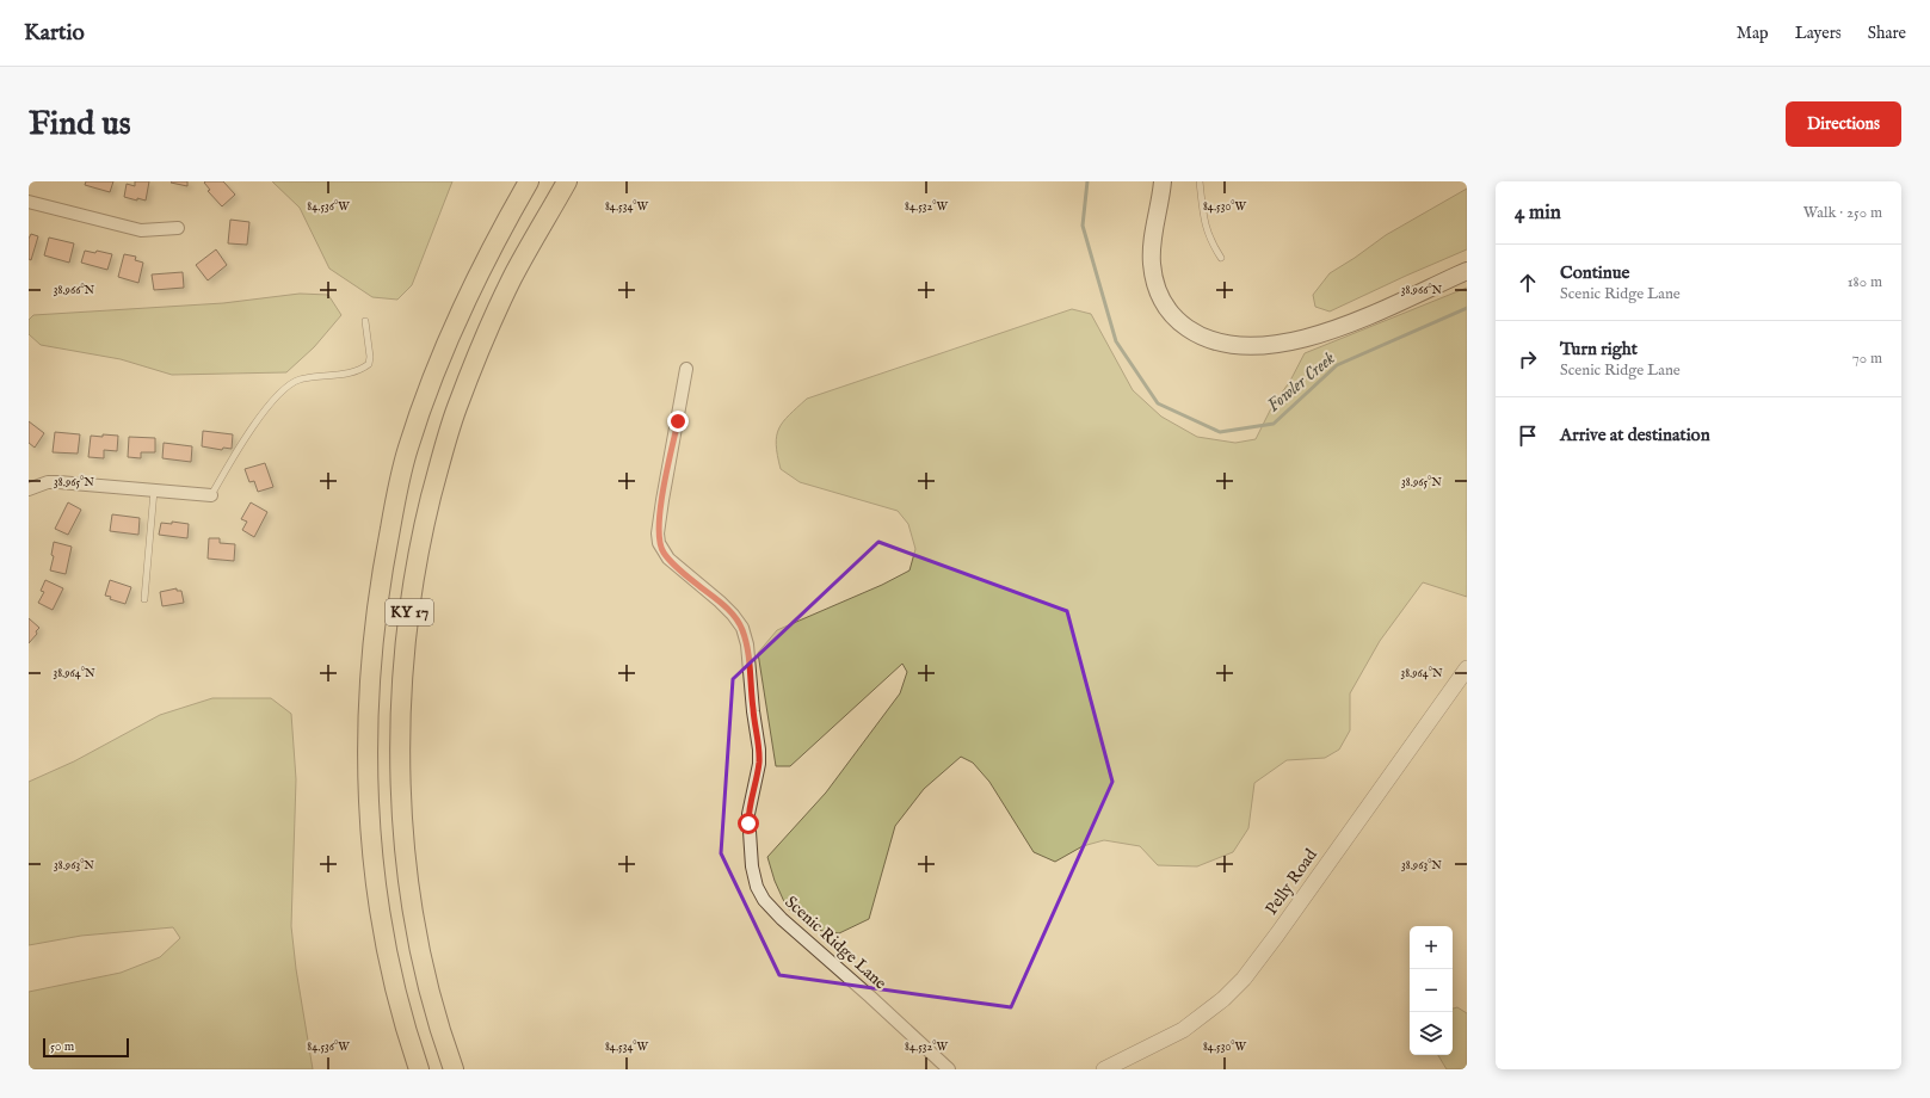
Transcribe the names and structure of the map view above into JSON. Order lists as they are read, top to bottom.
{
  "streets": {
    "main road": ["KY 17"],
    "street": ["Pelly Road", "Scenic Ridge Lane"]
  },
  "water": ["Fowler Creek"],
  "scale_bar": "50 m",
  "page": {
    "header": "Kartio",
    "nav": ["Map", "Layers", "Share"],
    "buttons": "Directions",
    "title": "Find us",
    "heading": ["4 min", "Walk · 250 m"],
    "list": [
      ["Continue", "Scenic Ridge Lane", "180 m"],
      ["Turn right", "Scenic Ridge Lane", "70 m"],
      "Arrive at destination"
    ],
    "map_buttons": ["+", "−"],
    "scale": "50 m"
  },
  "coordinates": [
    "84.536°W",
    "84.534°W",
    "84.532°W",
    "84.530°W",
    "38.966°N",
    "38.965°N",
    "38.964°N",
    "38.963°N"
  ]
}
